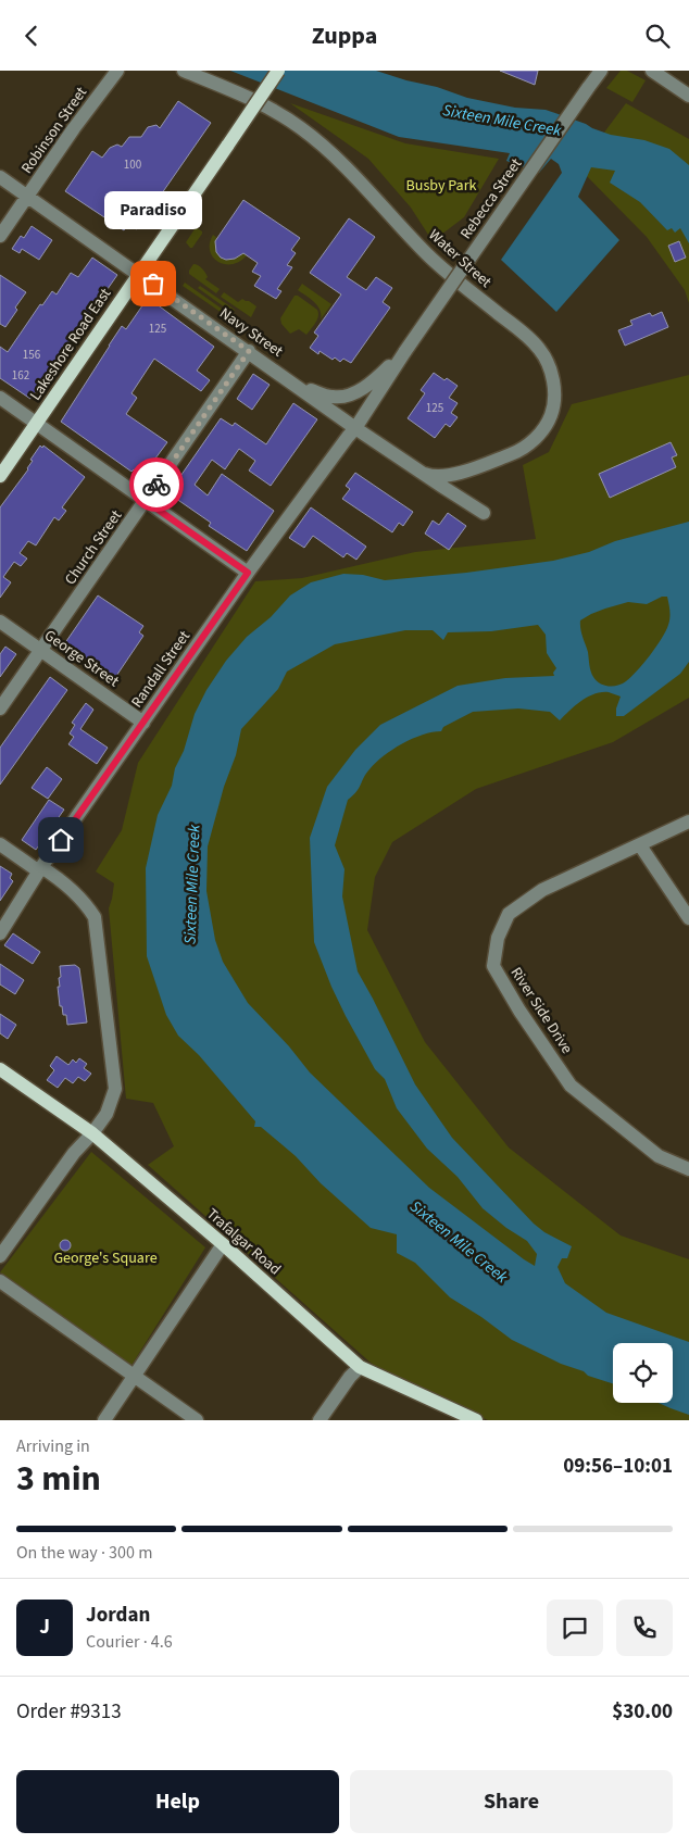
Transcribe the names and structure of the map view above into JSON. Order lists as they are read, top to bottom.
{
  "streets": {
    "main road": ["Lakeshore Road East", "Trafalgar Road"],
    "street": [
      "Robinson Street",
      "Rebecca Street",
      "Water Street",
      "Navy Street",
      "Church Street",
      "George Street",
      "Randall Street",
      "River Side Drive"
    ]
  },
  "crossings": [
    ["Robinson Street", "Navy Street"],
    ["Rebecca Street", "Navy Street"],
    ["Rebecca Street", "Randall Street"],
    ["Water Street", "Navy Street"],
    ["Navy Street", "Lakeshore Road East"],
    ["Navy Street", "Church Street"],
    ["Navy Street", "Randall Street"],
    ["Church Street", "George Street"],
    ["George Street", "Randall Street"]
  ],
  "water": ["Sixteen Mile Creek"],
  "parks": ["Busby Park", "George's Square"],
  "places": ["Paradiso"],
  "house_numbers": [
    "100",
    "125",
    "156",
    "162",
    "125"
  ],
  "page": {
    "header": "Zuppa",
    "bubble": "Paradiso",
    "heading": ["3 min", "Arriving in", "09:56–10:01"],
    "panel": [
      "Jordan",
      "Courier · 4.6",
      "Order #9313",
      "$30.00"
    ],
    "bar": "On the way · 300 m",
    "round": "J",
    "buttons": ["Help", "Share"]
  }
}
